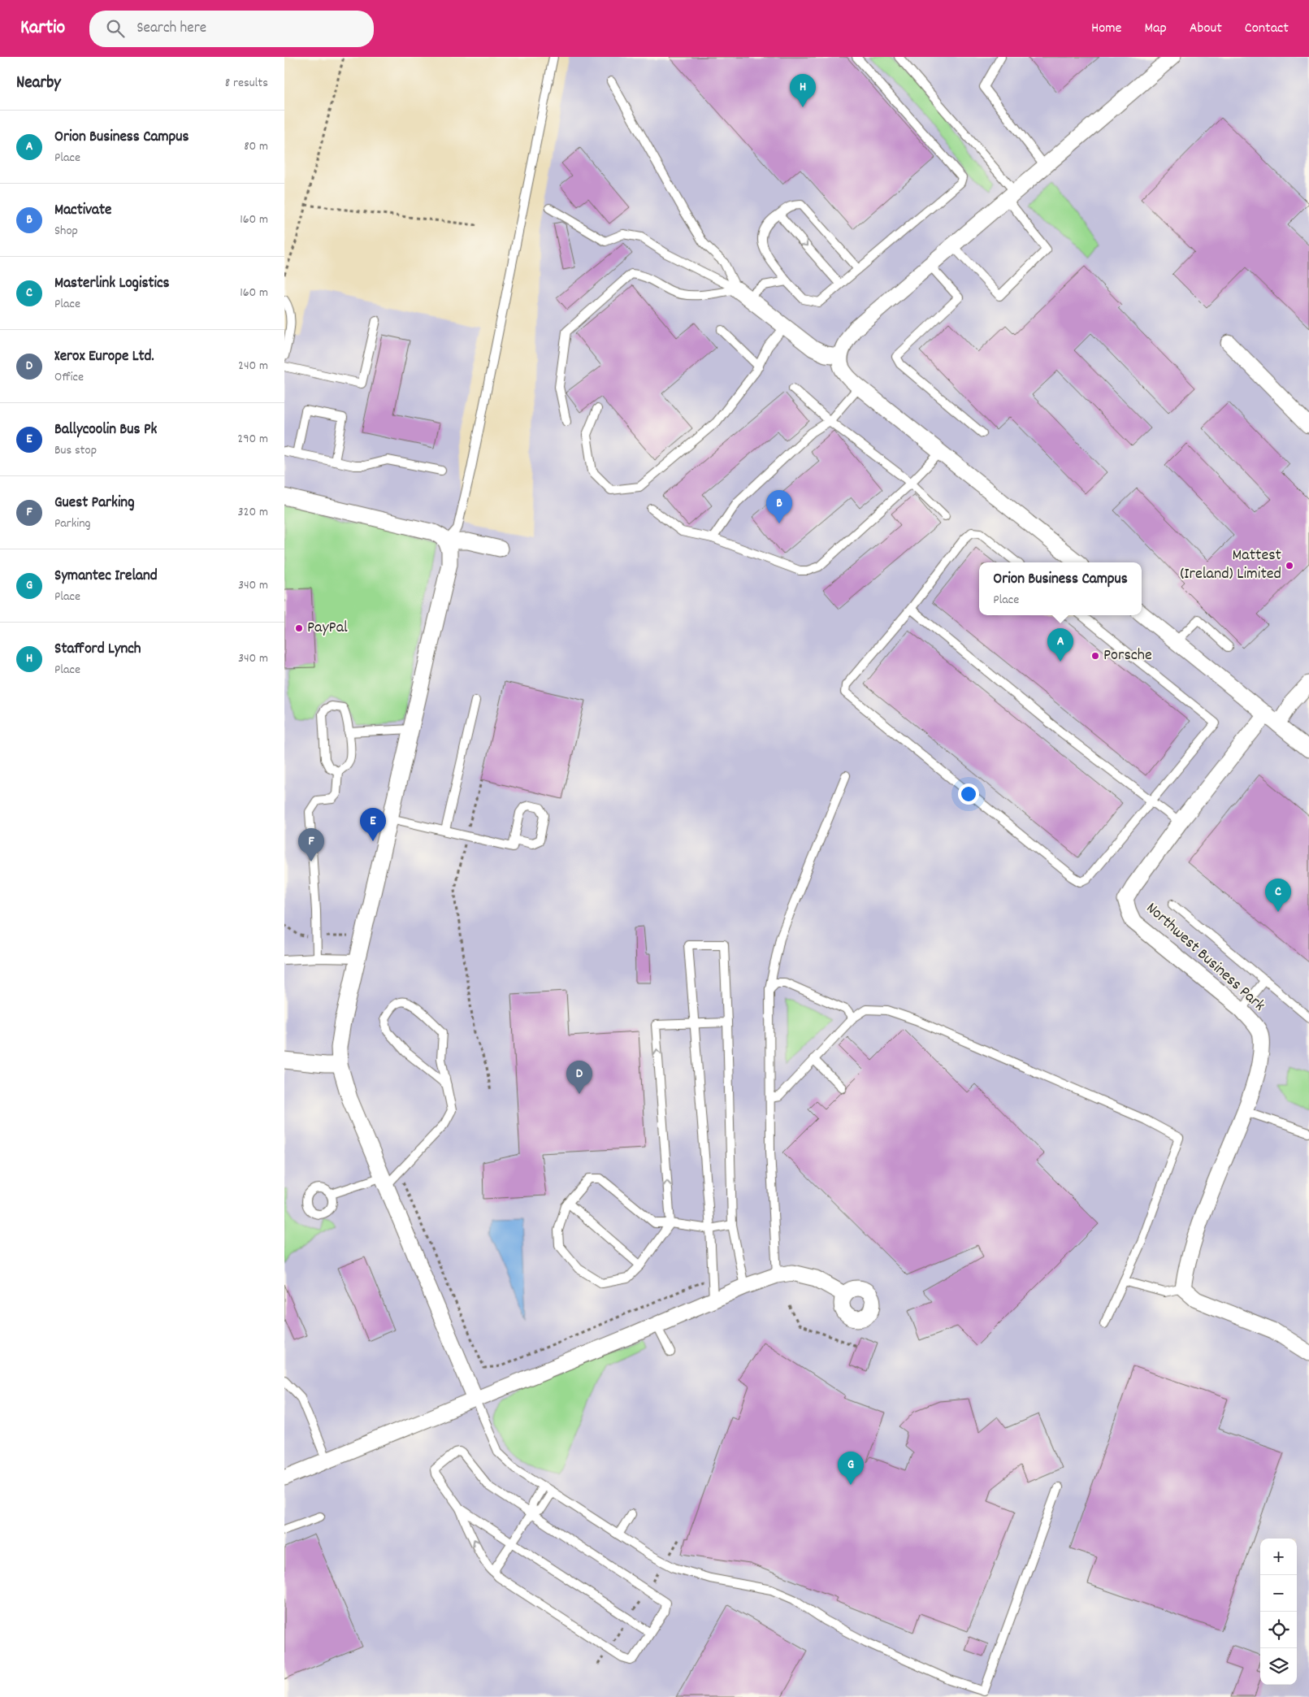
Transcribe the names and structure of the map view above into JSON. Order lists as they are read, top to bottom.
{
  "streets": {
    "street": ["Northwest Business Park"]
  },
  "places": ["Mattest (Ireland) Limited", "PayPal", "Porsche"],
  "page": {
    "header": "Kartio",
    "search": "Search here",
    "nav": [
      "Home",
      "Map",
      "About",
      "Contact"
    ],
    "heading": ["Nearby", "8 results"],
    "pins": [
      "H",
      "B",
      "A",
      "E",
      "F",
      "C",
      "D",
      "G"
    ],
    "list": [
      {
        "mark": "A",
        "name": "Orion Business Campus",
        "note": "Place",
        "value": "80 m"
      },
      {
        "mark": "B",
        "name": "Mactivate",
        "note": "Shop",
        "value": "160 m"
      },
      {
        "mark": "C",
        "name": "Masterlink Logistics",
        "note": "Place",
        "value": "160 m"
      },
      {
        "mark": "D",
        "name": "Xerox Europe Ltd.",
        "note": "Office",
        "value": "240 m"
      },
      {
        "mark": "E",
        "name": "Ballycoolin Bus Pk",
        "note": "Bus stop",
        "value": "290 m"
      },
      {
        "mark": "F",
        "name": "Guest Parking",
        "note": "Parking",
        "value": "320 m"
      },
      {
        "mark": "G",
        "name": "Symantec Ireland",
        "note": "Place",
        "value": "340 m"
      },
      {
        "mark": "H",
        "name": "Stafford Lynch",
        "note": "Place",
        "value": "340 m"
      }
    ],
    "popup": ["Orion Business Campus", "Place"],
    "map_buttons": ["+", "−"]
  }
}
